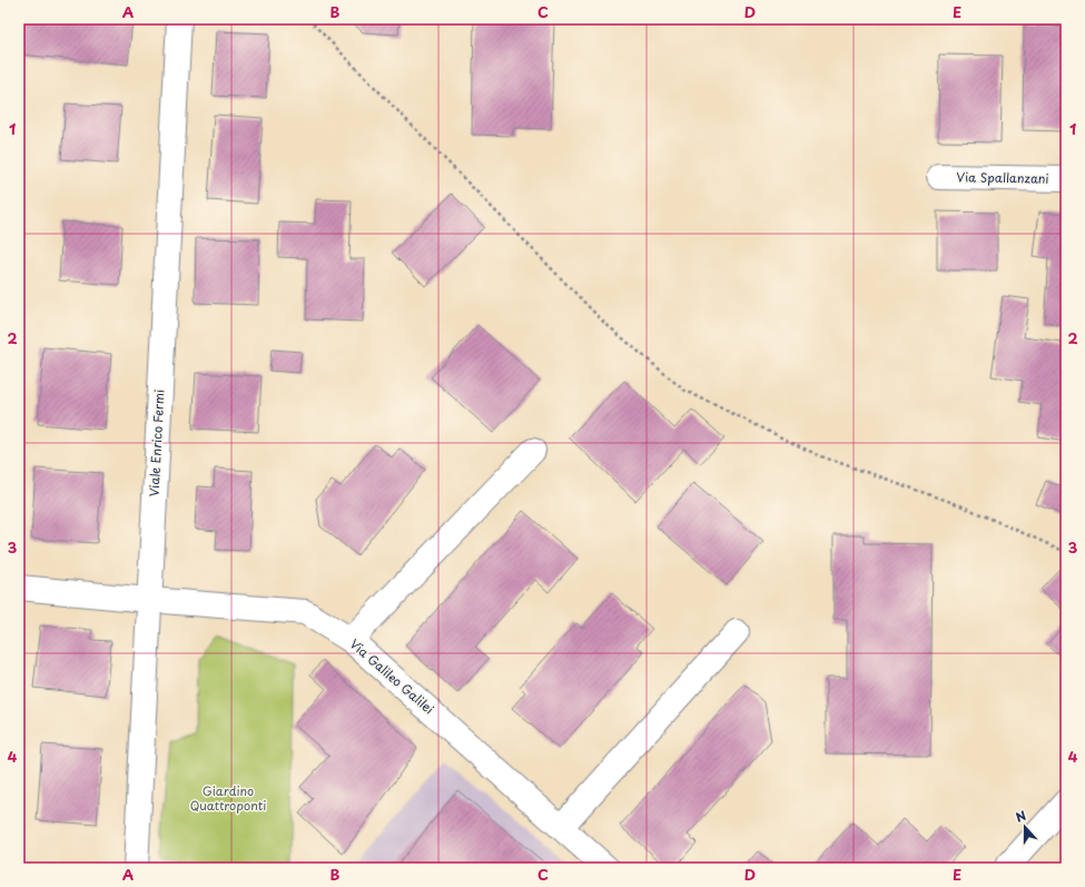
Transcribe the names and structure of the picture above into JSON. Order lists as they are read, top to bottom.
{
  "streets": {
    "street": ["Via Spallanzani", "Viale Enrico Fermi", "Via Galileo Galilei"]
  },
  "crossings": [
    ["Viale Enrico Fermi", "Via Galileo Galilei"]
  ],
  "parks": ["Giardino Quattroponti"],
  "north": "top",
  "grid": {
    "columns": [
      "A",
      "B",
      "C",
      "D",
      "E"
    ],
    "rows": [
      "1",
      "2",
      "3",
      "4"
    ]
  }
}
